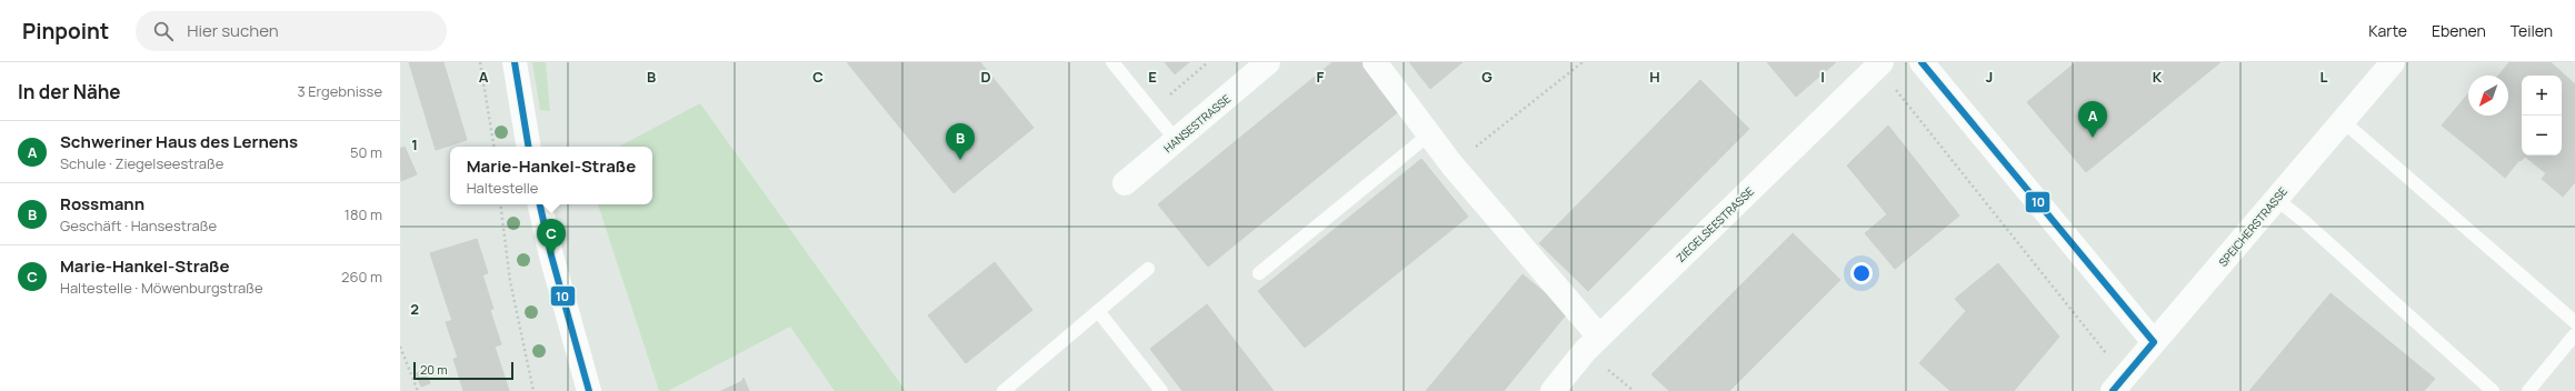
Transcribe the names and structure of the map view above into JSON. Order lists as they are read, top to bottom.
{
  "streets": {
    "street": ["HANSESTRASSE", "ZIEGELSEESTRASSE", "SPEICHERSTRASSE"]
  },
  "lines": ["transit line 10"],
  "scale_bar": "20 m",
  "north": "bottom left",
  "page": {
    "header": "Pinpoint",
    "search": "Hier suchen",
    "nav": ["Karte", "Ebenen", "Teilen"],
    "heading": ["In der Nähe", "3 Ergebnisse"],
    "map_buttons": ["+", "−"],
    "pins": ["A", "B", "C"],
    "list": [
      {
        "mark": "A",
        "name": "Schweriner Haus des Lernens",
        "note": "Schule · Ziegelseestraße",
        "value": "50 m"
      },
      {
        "mark": "B",
        "name": "Rossmann",
        "note": "Geschäft · Hansestraße",
        "value": "180 m"
      },
      {
        "mark": "C",
        "name": "Marie-Hankel-Straße",
        "note": "Haltestelle · Möwenburgstraße",
        "value": "260 m"
      }
    ],
    "popup": ["Marie-Hankel-Straße", "Haltestelle"],
    "scale": "20 m"
  },
  "grid": {
    "columns": [
      "A",
      "B",
      "C",
      "D",
      "E",
      "F",
      "G",
      "H",
      "I",
      "J",
      "K",
      "L"
    ],
    "rows": ["1", "2"]
  }
}
